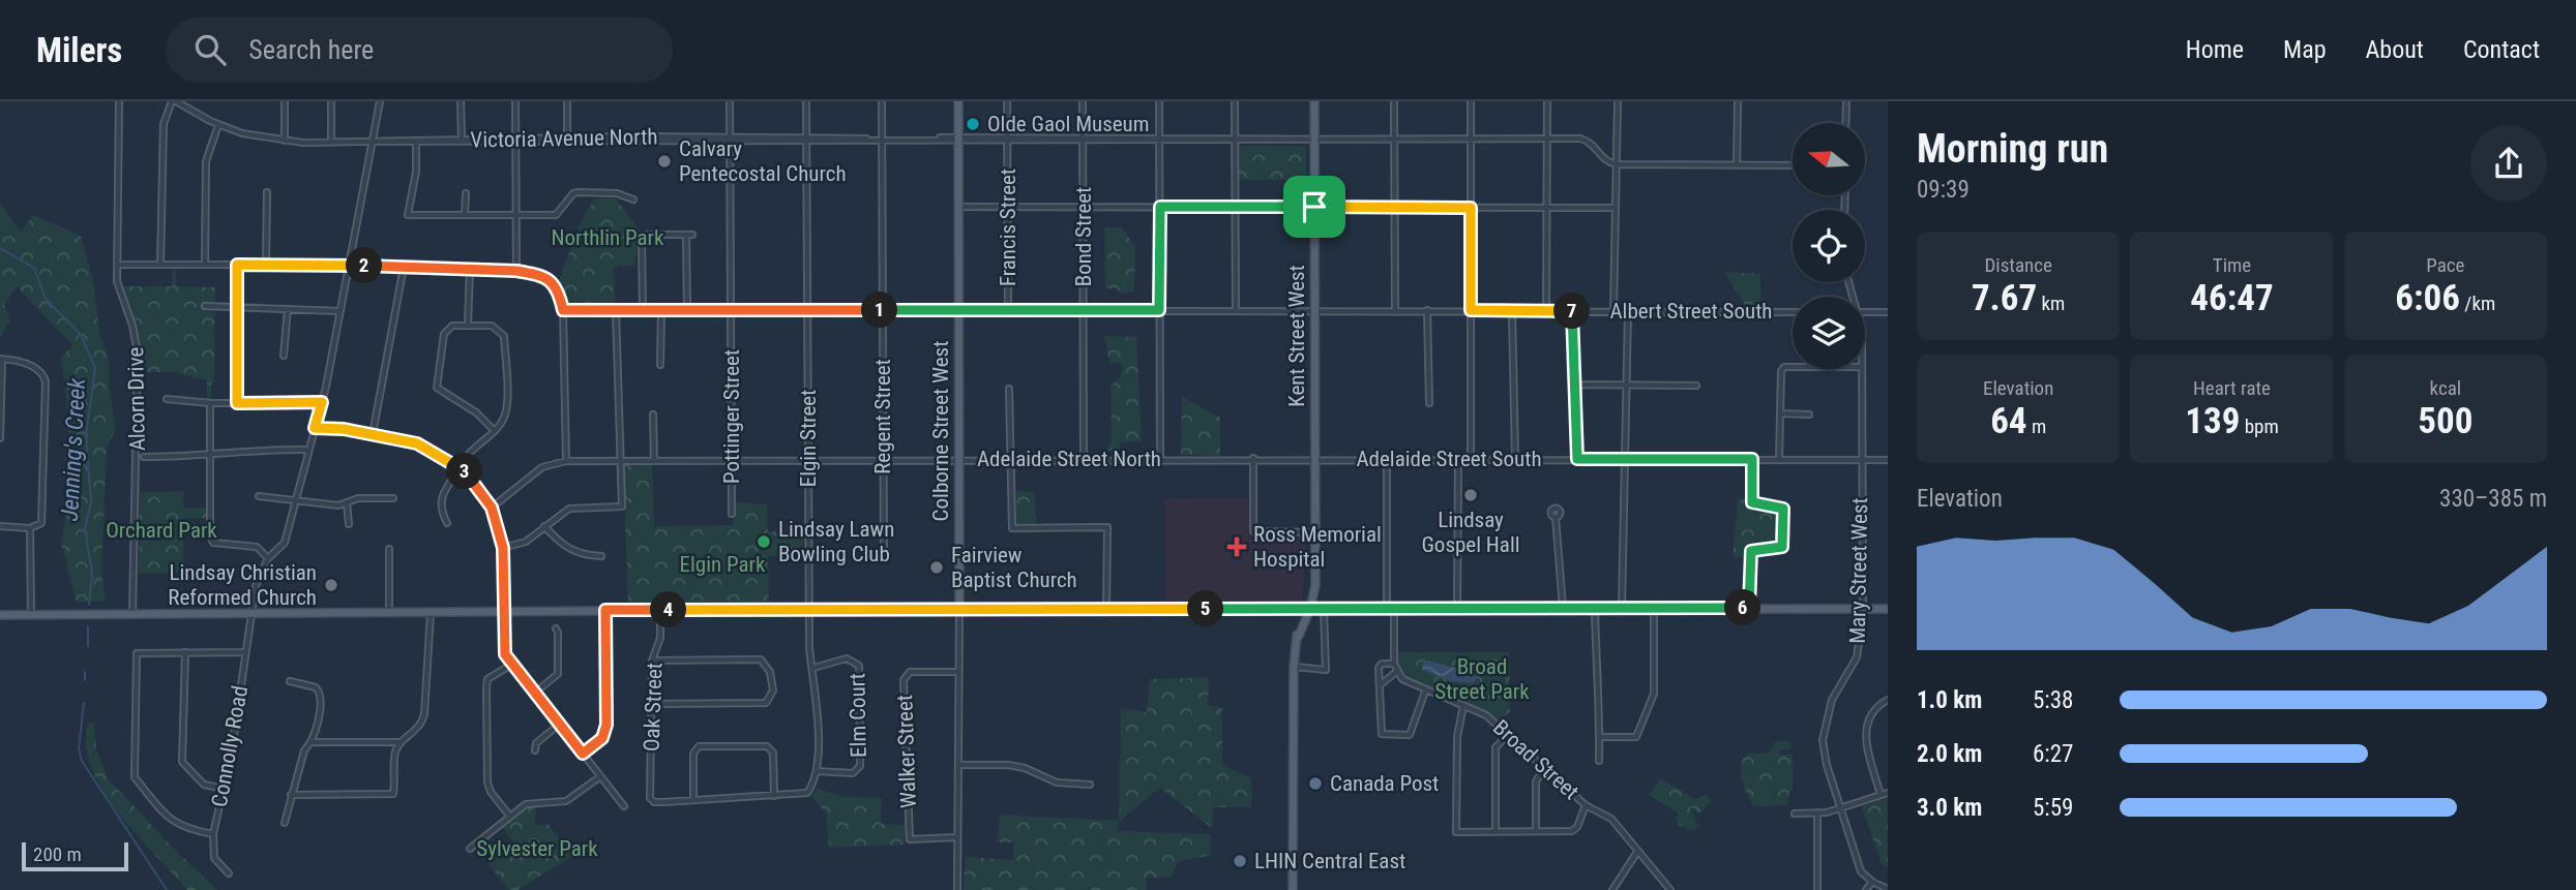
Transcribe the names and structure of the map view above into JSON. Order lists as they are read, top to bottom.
{
  "streets": {
    "main road": ["Kent Street West", "Colborne Street West"],
    "street": [
      "Victoria Avenue North",
      "Francis Street",
      "Bond Street",
      "Albert Street South",
      "Alcorn Drive",
      "Pottinger Street",
      "Regent Street",
      "Elgin Street",
      "Adelaide Street North",
      "Adelaide Street South",
      "Mary Street West",
      "Oak Street",
      "Elm Court",
      "Connolly Road",
      "Walker Street",
      "Broad Street"
    ]
  },
  "crossings": [
    ["Victoria Avenue North", "Francis Street"],
    ["Victoria Avenue North", "Bond Street"],
    ["Victoria Avenue North", "Kent Street West"],
    ["Victoria Avenue North", "Pottinger Street"],
    ["Victoria Avenue North", "Regent Street"],
    ["Victoria Avenue North", "Colborne Street West"],
    ["Victoria Avenue North", "Elgin Street"],
    ["Victoria Avenue North", "Connolly Road"],
    ["Francis Street", "Albert Street South"],
    ["Bond Street", "Albert Street South"],
    ["Bond Street", "Adelaide Street North"],
    ["Albert Street South", "Kent Street West"],
    ["Albert Street South", "Pottinger Street"],
    ["Albert Street South", "Regent Street"],
    ["Albert Street South", "Colborne Street West"],
    ["Albert Street South", "Elgin Street"],
    ["Kent Street West", "Adelaide Street North"],
    ["Kent Street West", "Adelaide Street South"],
    ["Pottinger Street", "Adelaide Street North"],
    ["Regent Street", "Adelaide Street North"],
    ["Colborne Street West", "Adelaide Street North"],
    ["Colborne Street West", "Walker Street"],
    ["Elgin Street", "Adelaide Street North"],
    ["Elgin Street", "Elm Court"],
    ["Adelaide Street North", "Adelaide Street South"],
    ["Adelaide Street South", "Mary Street West"]
  ],
  "water": ["Jenning's Creek"],
  "parks": [
    "Northlin Park",
    "Orchard Park",
    "Elgin Park",
    "Broad Street Park",
    "Sylvester Park"
  ],
  "places": {
    "other": [
      "Olde Gaol Museum",
      "Calvary Pentecostal Church",
      "Lindsay Gospel Hall",
      "Lindsay Lawn Bowling Club",
      "Fairview Baptist Church",
      "Lindsay Christian Reformed Church",
      "Canada Post",
      "LHIN Central East"
    ],
    "health": ["Ross Memorial Hospital"]
  },
  "scale_bar": "200 m",
  "north": "left",
  "page": {
    "header": "Milers",
    "search": "Search here",
    "nav": [
      "Home",
      "Map",
      "About",
      "Contact"
    ],
    "heading": ["Morning run", "09:39"],
    "stats": [
      ["Distance", "7.67 km"],
      ["Time", "46:47"],
      ["Pace", "6:06 /km"],
      ["Elevation", "64 m"],
      ["Heart rate", "139 bpm"],
      ["kcal", "500"]
    ],
    "pins": [
      "2",
      "1",
      "7",
      "3",
      "6",
      "5",
      "4"
    ],
    "chart": ["Elevation", "330–385 m"],
    "list": [
      {
        "name": "1.0 km",
        "note": "5:38"
      },
      {
        "name": "2.0 km",
        "note": "6:27"
      },
      {
        "name": "3.0 km",
        "note": "5:59"
      }
    ],
    "scale": "200 m"
  }
}
